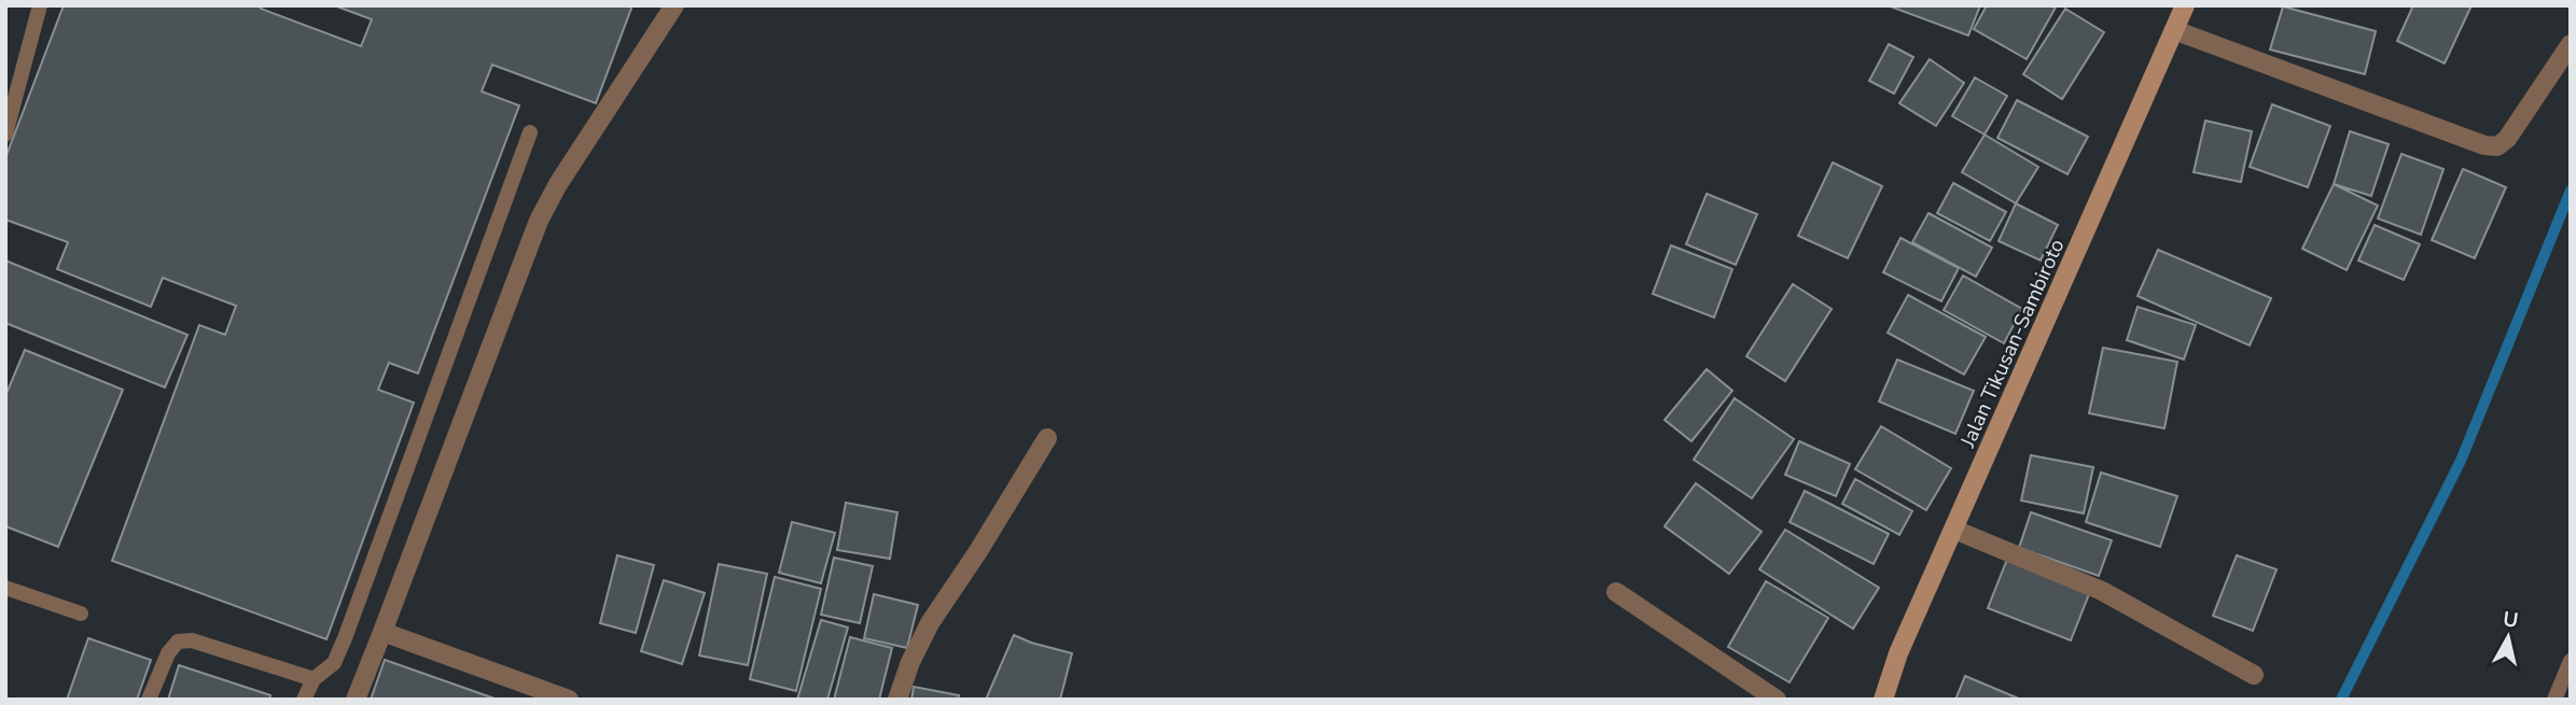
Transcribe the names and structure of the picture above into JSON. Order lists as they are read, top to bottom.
{
  "streets": {
    "street": ["Jalan Tikusan-Sambiroto"]
  },
  "north": "top"
}
